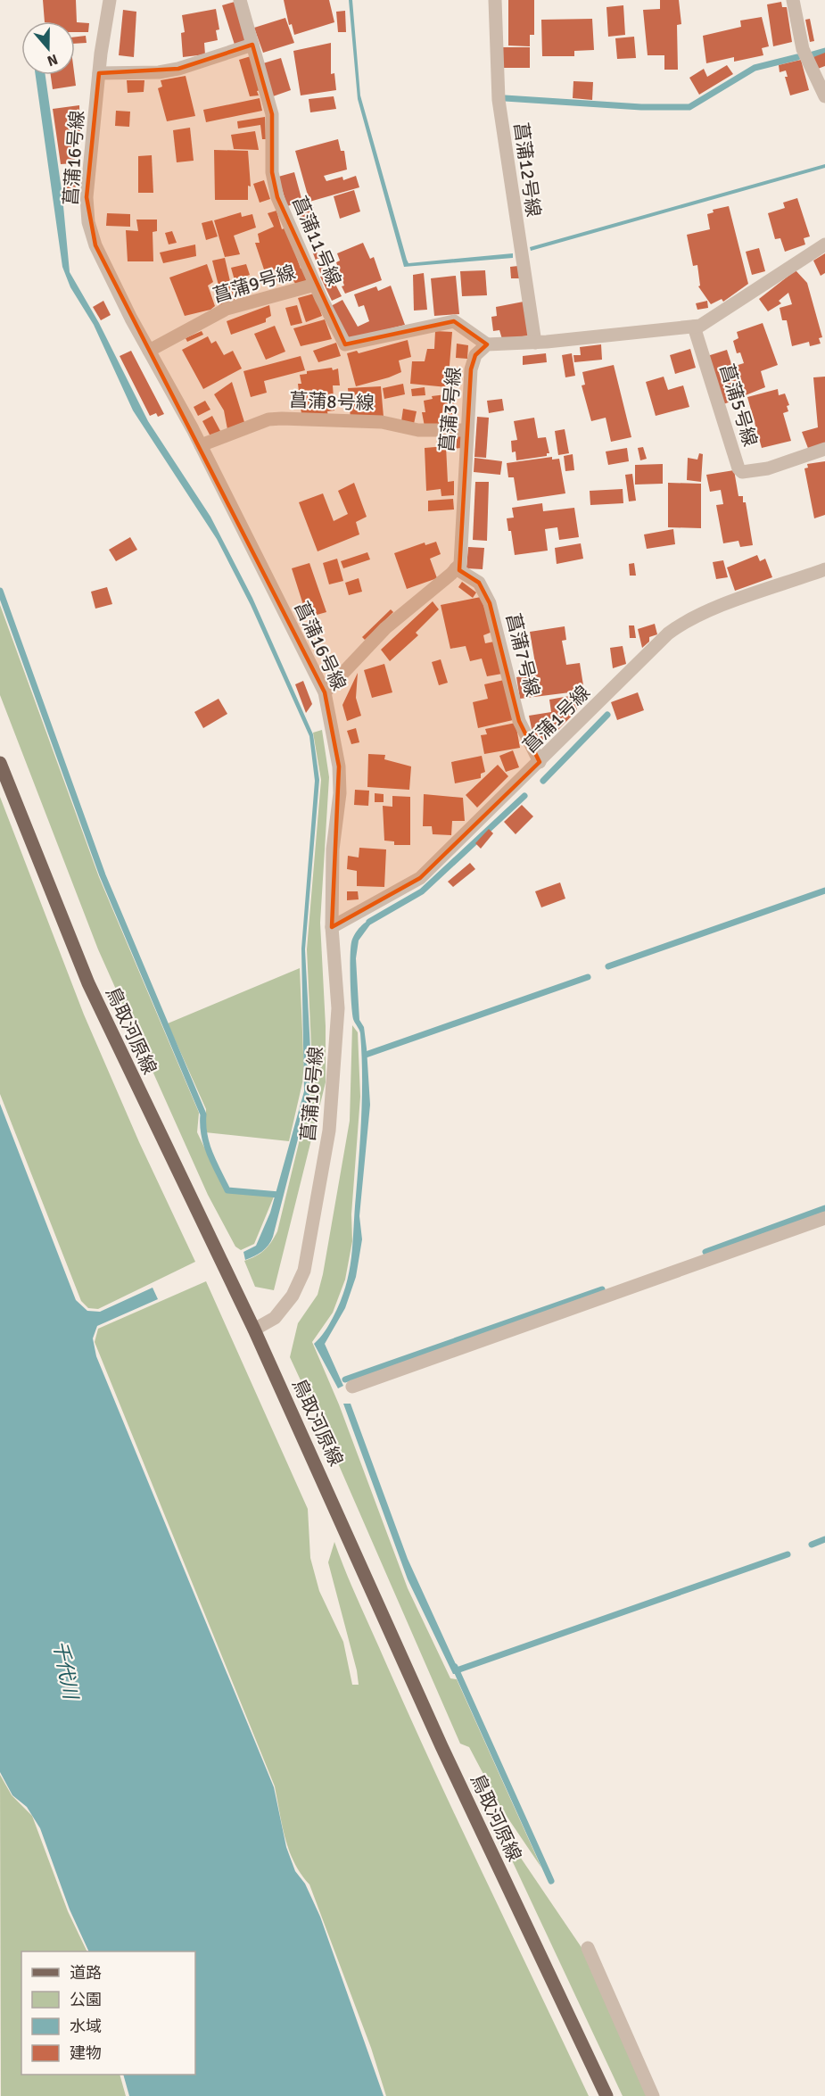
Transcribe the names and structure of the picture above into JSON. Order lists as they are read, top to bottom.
{
  "streets": {
    "main road": ["鳥取河原線"],
    "street": [
      "菖蒲16号線",
      "菖蒲12号線",
      "菖蒲11号線",
      "菖蒲9号線",
      "菖蒲8号線",
      "菖蒲5号線",
      "菖蒲3号線",
      "菖蒲7号線",
      "菖蒲1号線"
    ]
  },
  "crossings": [
    ["菖蒲16号線", "菖蒲9号線"],
    ["菖蒲16号線", "菖蒲8号線"],
    ["菖蒲16号線", "菖蒲1号線"],
    ["菖蒲16号線", "鳥取河原線"],
    ["菖蒲11号線", "菖蒲9号線"],
    ["菖蒲11号線", "菖蒲3号線"],
    ["菖蒲8号線", "菖蒲3号線"],
    ["菖蒲3号線", "菖蒲7号線"],
    ["菖蒲7号線", "菖蒲1号線"]
  ],
  "water": ["千代川"],
  "legend": [
    "道路",
    "公園",
    "水域",
    "建物"
  ],
  "north": "bottom"
}
